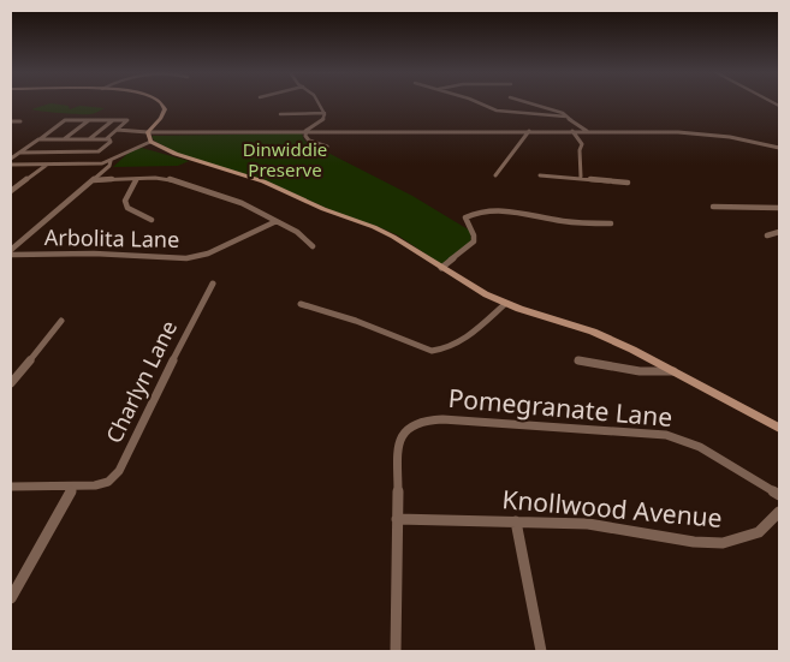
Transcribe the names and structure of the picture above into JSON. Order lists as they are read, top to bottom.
{
  "streets": {
    "street": [
      "Arbolita Lane",
      "Charlyn Lane",
      "Pomegranate Lane",
      "Knollwood Avenue"
    ]
  },
  "crossings": [
    ["Pomegranate Lane", "Knollwood Avenue"]
  ],
  "parks": ["Dinwiddie Preserve"]
}
